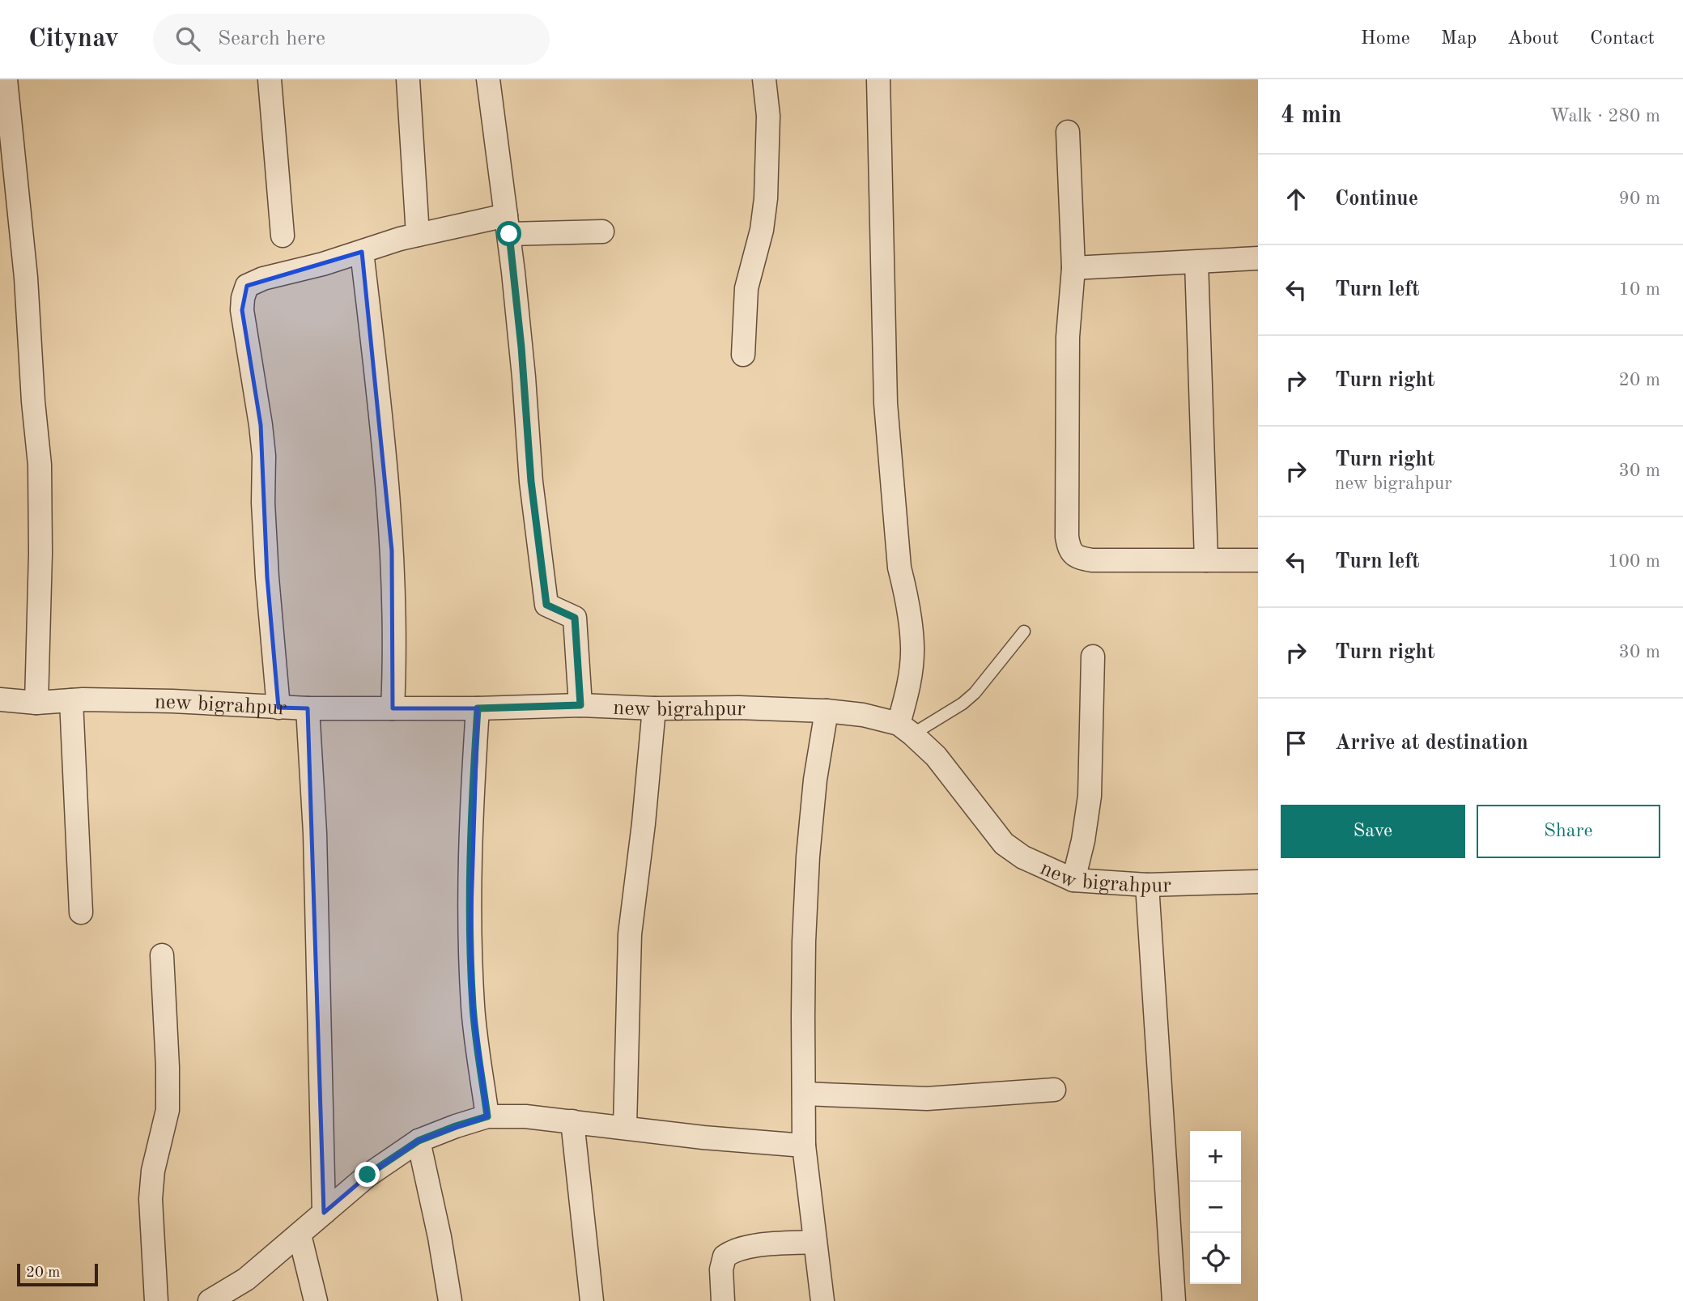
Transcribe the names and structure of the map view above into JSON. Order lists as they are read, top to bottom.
{
  "streets": {
    "street": ["new bigrahpur"]
  },
  "scale_bar": "20 m",
  "page": {
    "header": "Citynav",
    "search": "Search here",
    "nav": [
      "Home",
      "Map",
      "About",
      "Contact"
    ],
    "heading": ["4 min", "Walk · 280 m"],
    "list": [
      ["Continue", "90 m"],
      ["Turn left", "10 m"],
      ["Turn right", "20 m"],
      ["Turn right", "new bigrahpur", "30 m"],
      ["Turn left", "100 m"],
      ["Turn right", "30 m"],
      "Arrive at destination"
    ],
    "buttons": ["Save", "Share"],
    "map_buttons": ["+", "−"],
    "scale": "20 m"
  }
}
